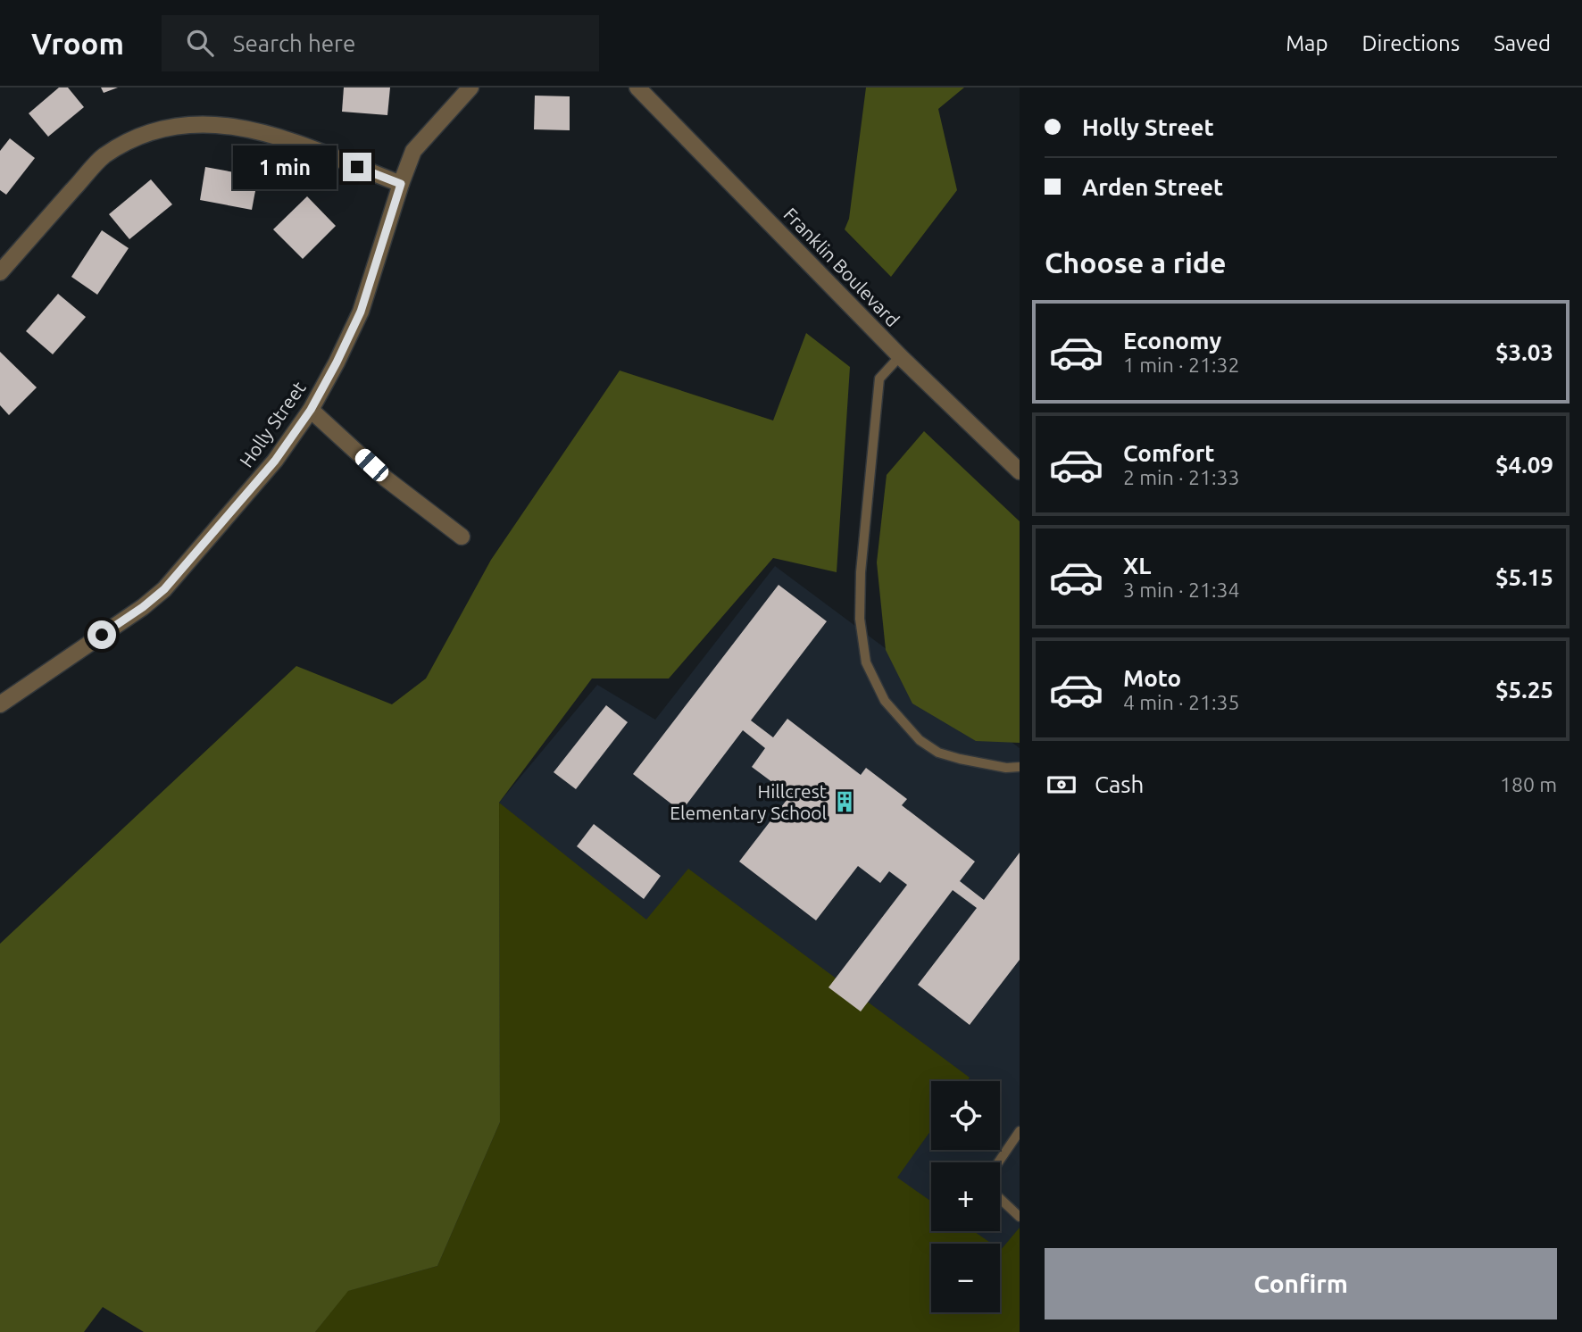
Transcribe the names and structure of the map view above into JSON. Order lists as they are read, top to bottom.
{
  "streets": {
    "street": ["Franklin Boulevard", "Holly Street"]
  },
  "places": {
    "building": ["Hillcrest Elementary School"]
  },
  "page": {
    "header": "Vroom",
    "search": "Search here",
    "nav": ["Map", "Directions", "Saved"],
    "banner": ["Holly Street", "Arden Street"],
    "bubble": "1 min",
    "heading": "Choose a ride",
    "list": [
      {
        "name": "Economy",
        "note": "1 min · 21:32",
        "value": "$3.03"
      },
      {
        "name": "Comfort",
        "note": "2 min · 21:33",
        "value": "$4.09"
      },
      {
        "name": "XL",
        "note": "3 min · 21:34",
        "value": "$5.15"
      },
      {
        "name": "Moto",
        "note": "4 min · 21:35",
        "value": "$5.25"
      }
    ],
    "pay": ["Cash", "180 m"],
    "map_buttons": ["+", "−"],
    "buttons": "Confirm"
  }
}
